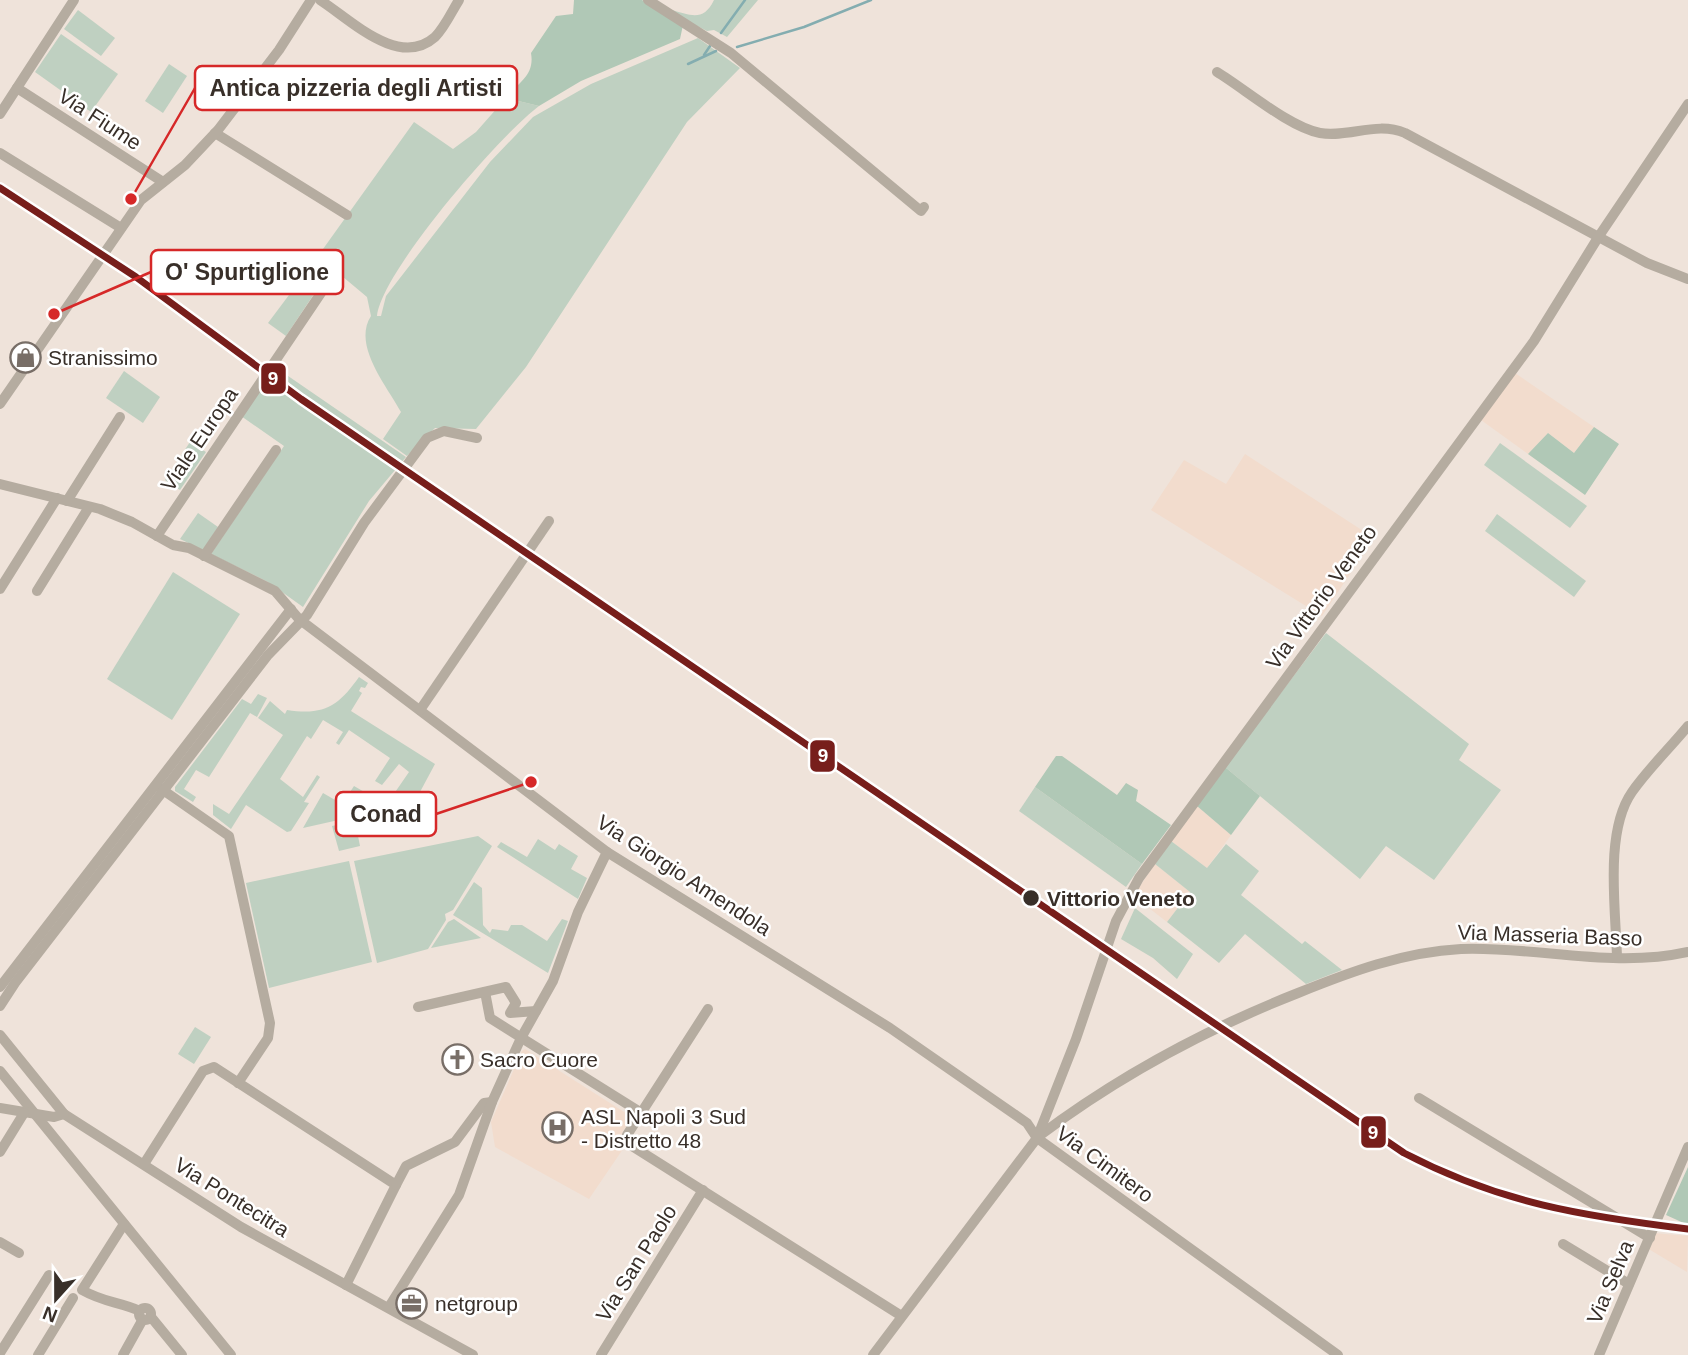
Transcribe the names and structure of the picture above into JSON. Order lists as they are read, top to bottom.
{
  "streets": {
    "street": [
      "Via Fiume",
      "Viale Europa",
      "Via Vittorio Veneto",
      "Via Giorgio Amendola",
      "Via Masseria Basso",
      "Via Cimitero",
      "Via Pontecitra",
      "Via San Paolo",
      "Via Selva"
    ]
  },
  "crossings": [
    ["Viale Europa", "Via Giorgio Amendola"],
    ["Via Vittorio Veneto", "Via Giorgio Amendola"],
    ["Via Vittorio Veneto", "Via Masseria Basso"],
    ["Via Vittorio Veneto", "Via Cimitero"],
    ["Via Giorgio Amendola", "Via Masseria Basso"],
    ["Via Giorgio Amendola", "Via Cimitero"],
    ["Via Masseria Basso", "Via Cimitero"]
  ],
  "places": {
    "other": [
      "Antica pizzeria degli Artisti",
      "O' Spurtiglione",
      "Conad",
      "Vittorio Veneto"
    ],
    "shop": ["Stranissimo"],
    "church": ["Sacro Cuore"],
    "hospital": ["ASL Napoli 3 Sud - Distretto 48"],
    "office": ["netgroup"]
  },
  "lines": ["transit line 9"],
  "north": "bottom"
}
